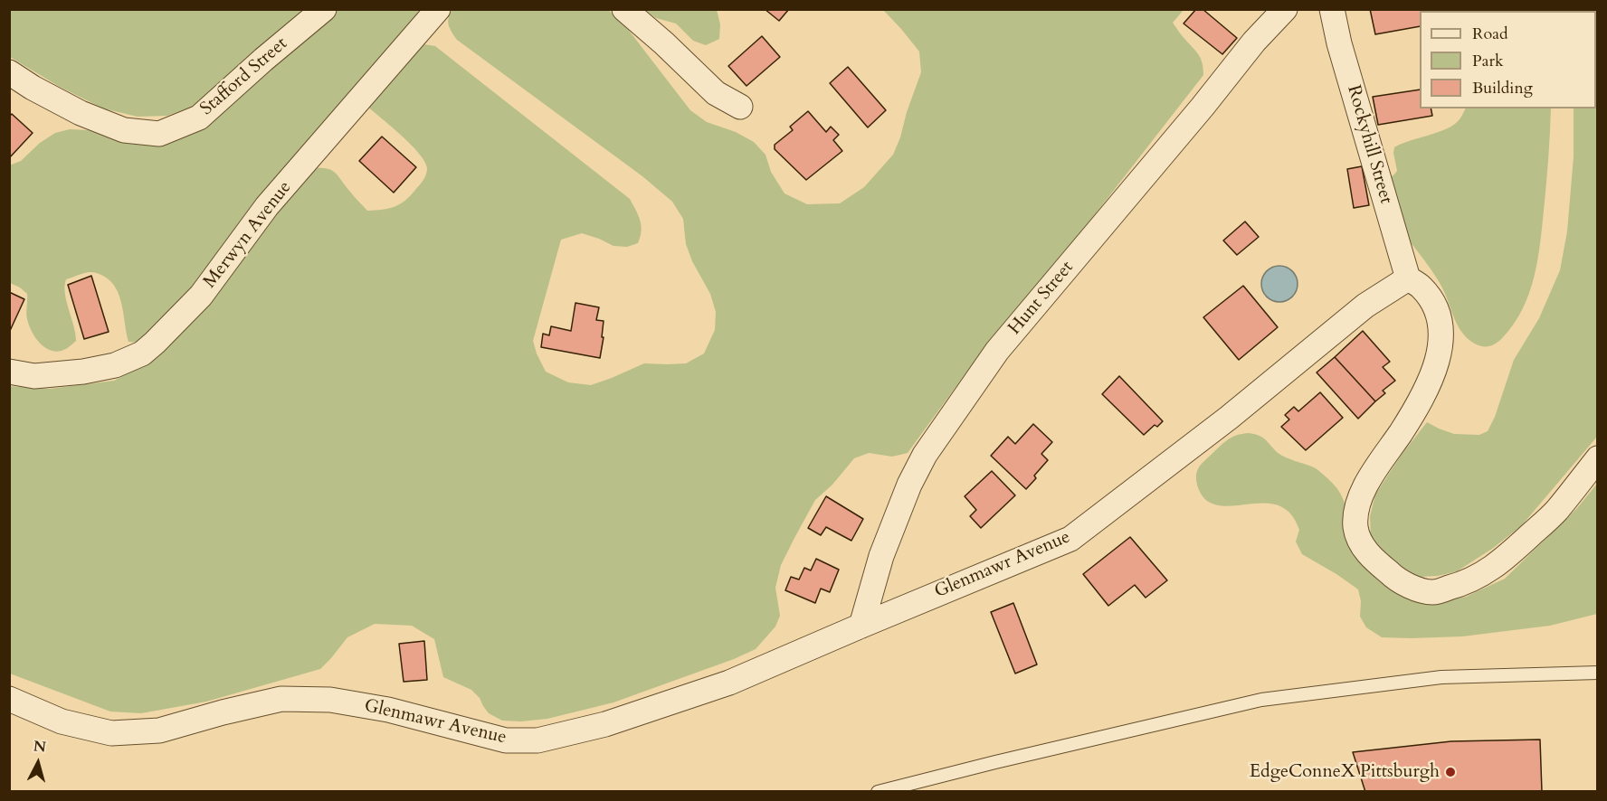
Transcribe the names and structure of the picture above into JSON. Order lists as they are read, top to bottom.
{
  "streets": {
    "street": [
      "Stafford Street",
      "Rockyhill Street",
      "Merwyn Avenue",
      "Hunt Street",
      "Glenmawr Avenue"
    ]
  },
  "crossings": [
    ["Rockyhill Street", "Glenmawr Avenue"],
    ["Hunt Street", "Glenmawr Avenue"]
  ],
  "places": ["EdgeConneX Pittsburgh"],
  "legend": ["Road", "Park", "Building"],
  "north": "top"
}
